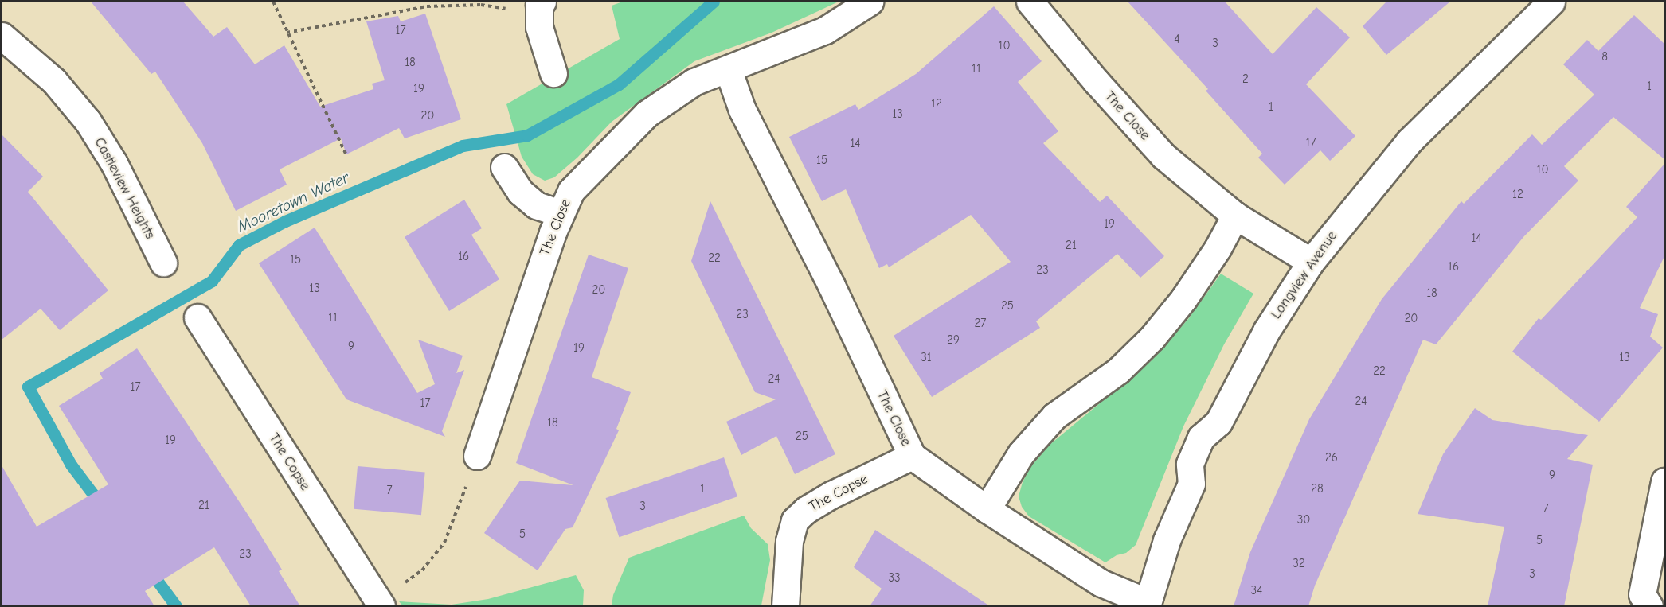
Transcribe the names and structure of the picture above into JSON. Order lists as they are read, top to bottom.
{
  "streets": {
    "street": [
      "The Close",
      "Castleview Heights",
      "Longview Avenue",
      "The Copse"
    ]
  },
  "crossings": [
    ["The Close", "Longview Avenue"],
    ["The Close", "The Copse"],
    ["Longview Avenue", "The Copse"]
  ],
  "water": ["Mooretown Water"],
  "house_numbers": [
    "17",
    "4",
    "3",
    "10",
    "8",
    "18",
    "11",
    "2",
    "1",
    "19",
    "12",
    "1",
    "13",
    "20",
    "17",
    "14",
    "15",
    "10",
    "12",
    "19",
    "14",
    "21",
    "16",
    "22",
    "15",
    "16",
    "23",
    "13",
    "20",
    "18",
    "25",
    "23",
    "11",
    "20",
    "27",
    "29",
    "9",
    "19",
    "31",
    "13",
    "22",
    "24",
    "17",
    "24",
    "17",
    "18",
    "25",
    "19",
    "26",
    "9",
    "1",
    "28",
    "7",
    "21",
    "3",
    "7",
    "30",
    "5",
    "5",
    "23",
    "32",
    "3",
    "33",
    "34"
  ]
}
